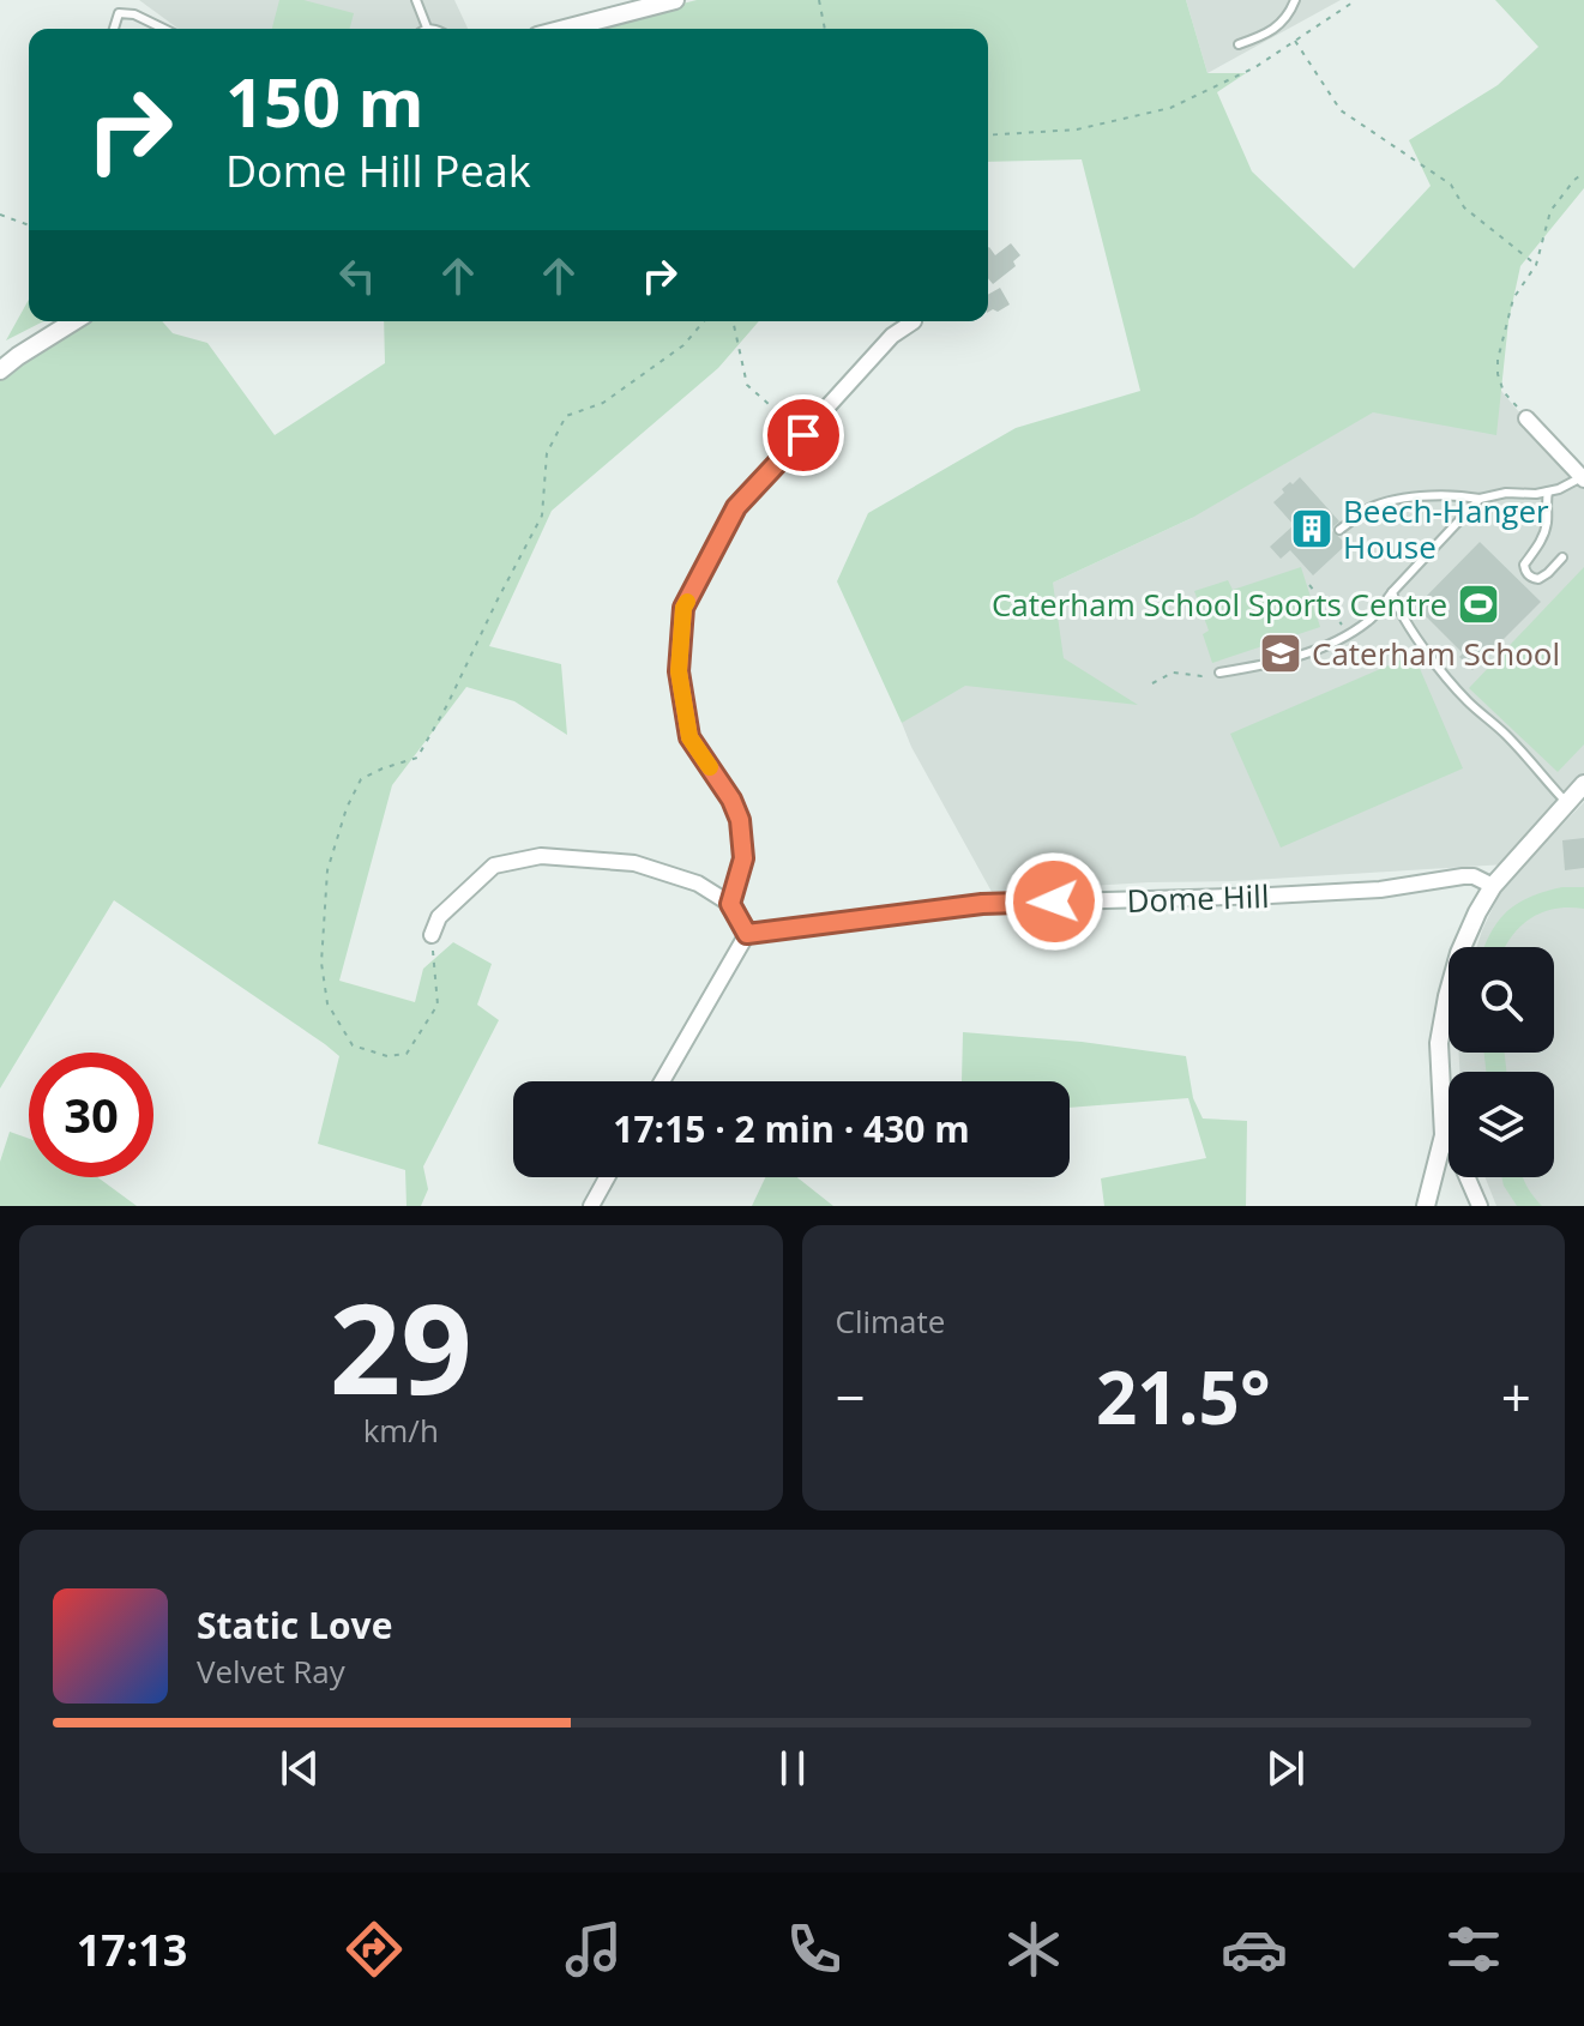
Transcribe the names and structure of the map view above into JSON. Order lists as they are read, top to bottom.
{
  "streets": {
    "street": ["Dome Hill"]
  },
  "places": {
    "building": ["Beech-Hanger House"],
    "sports": ["Caterham School Sports Centre"],
    "school or university": ["Caterham School"]
  },
  "page": {
    "turn": ["150 m", "Dome Hill Peak"],
    "limit": "30",
    "trip": "17:15 · 2 min · 430 m",
    "tile": [
      ["29", "km/h"],
      "Climate"
    ],
    "heat": ["−", "21.5°", "+"],
    "song": ["Static Love", "Velvet Ray"],
    "tabs": "17:13"
  }
}
